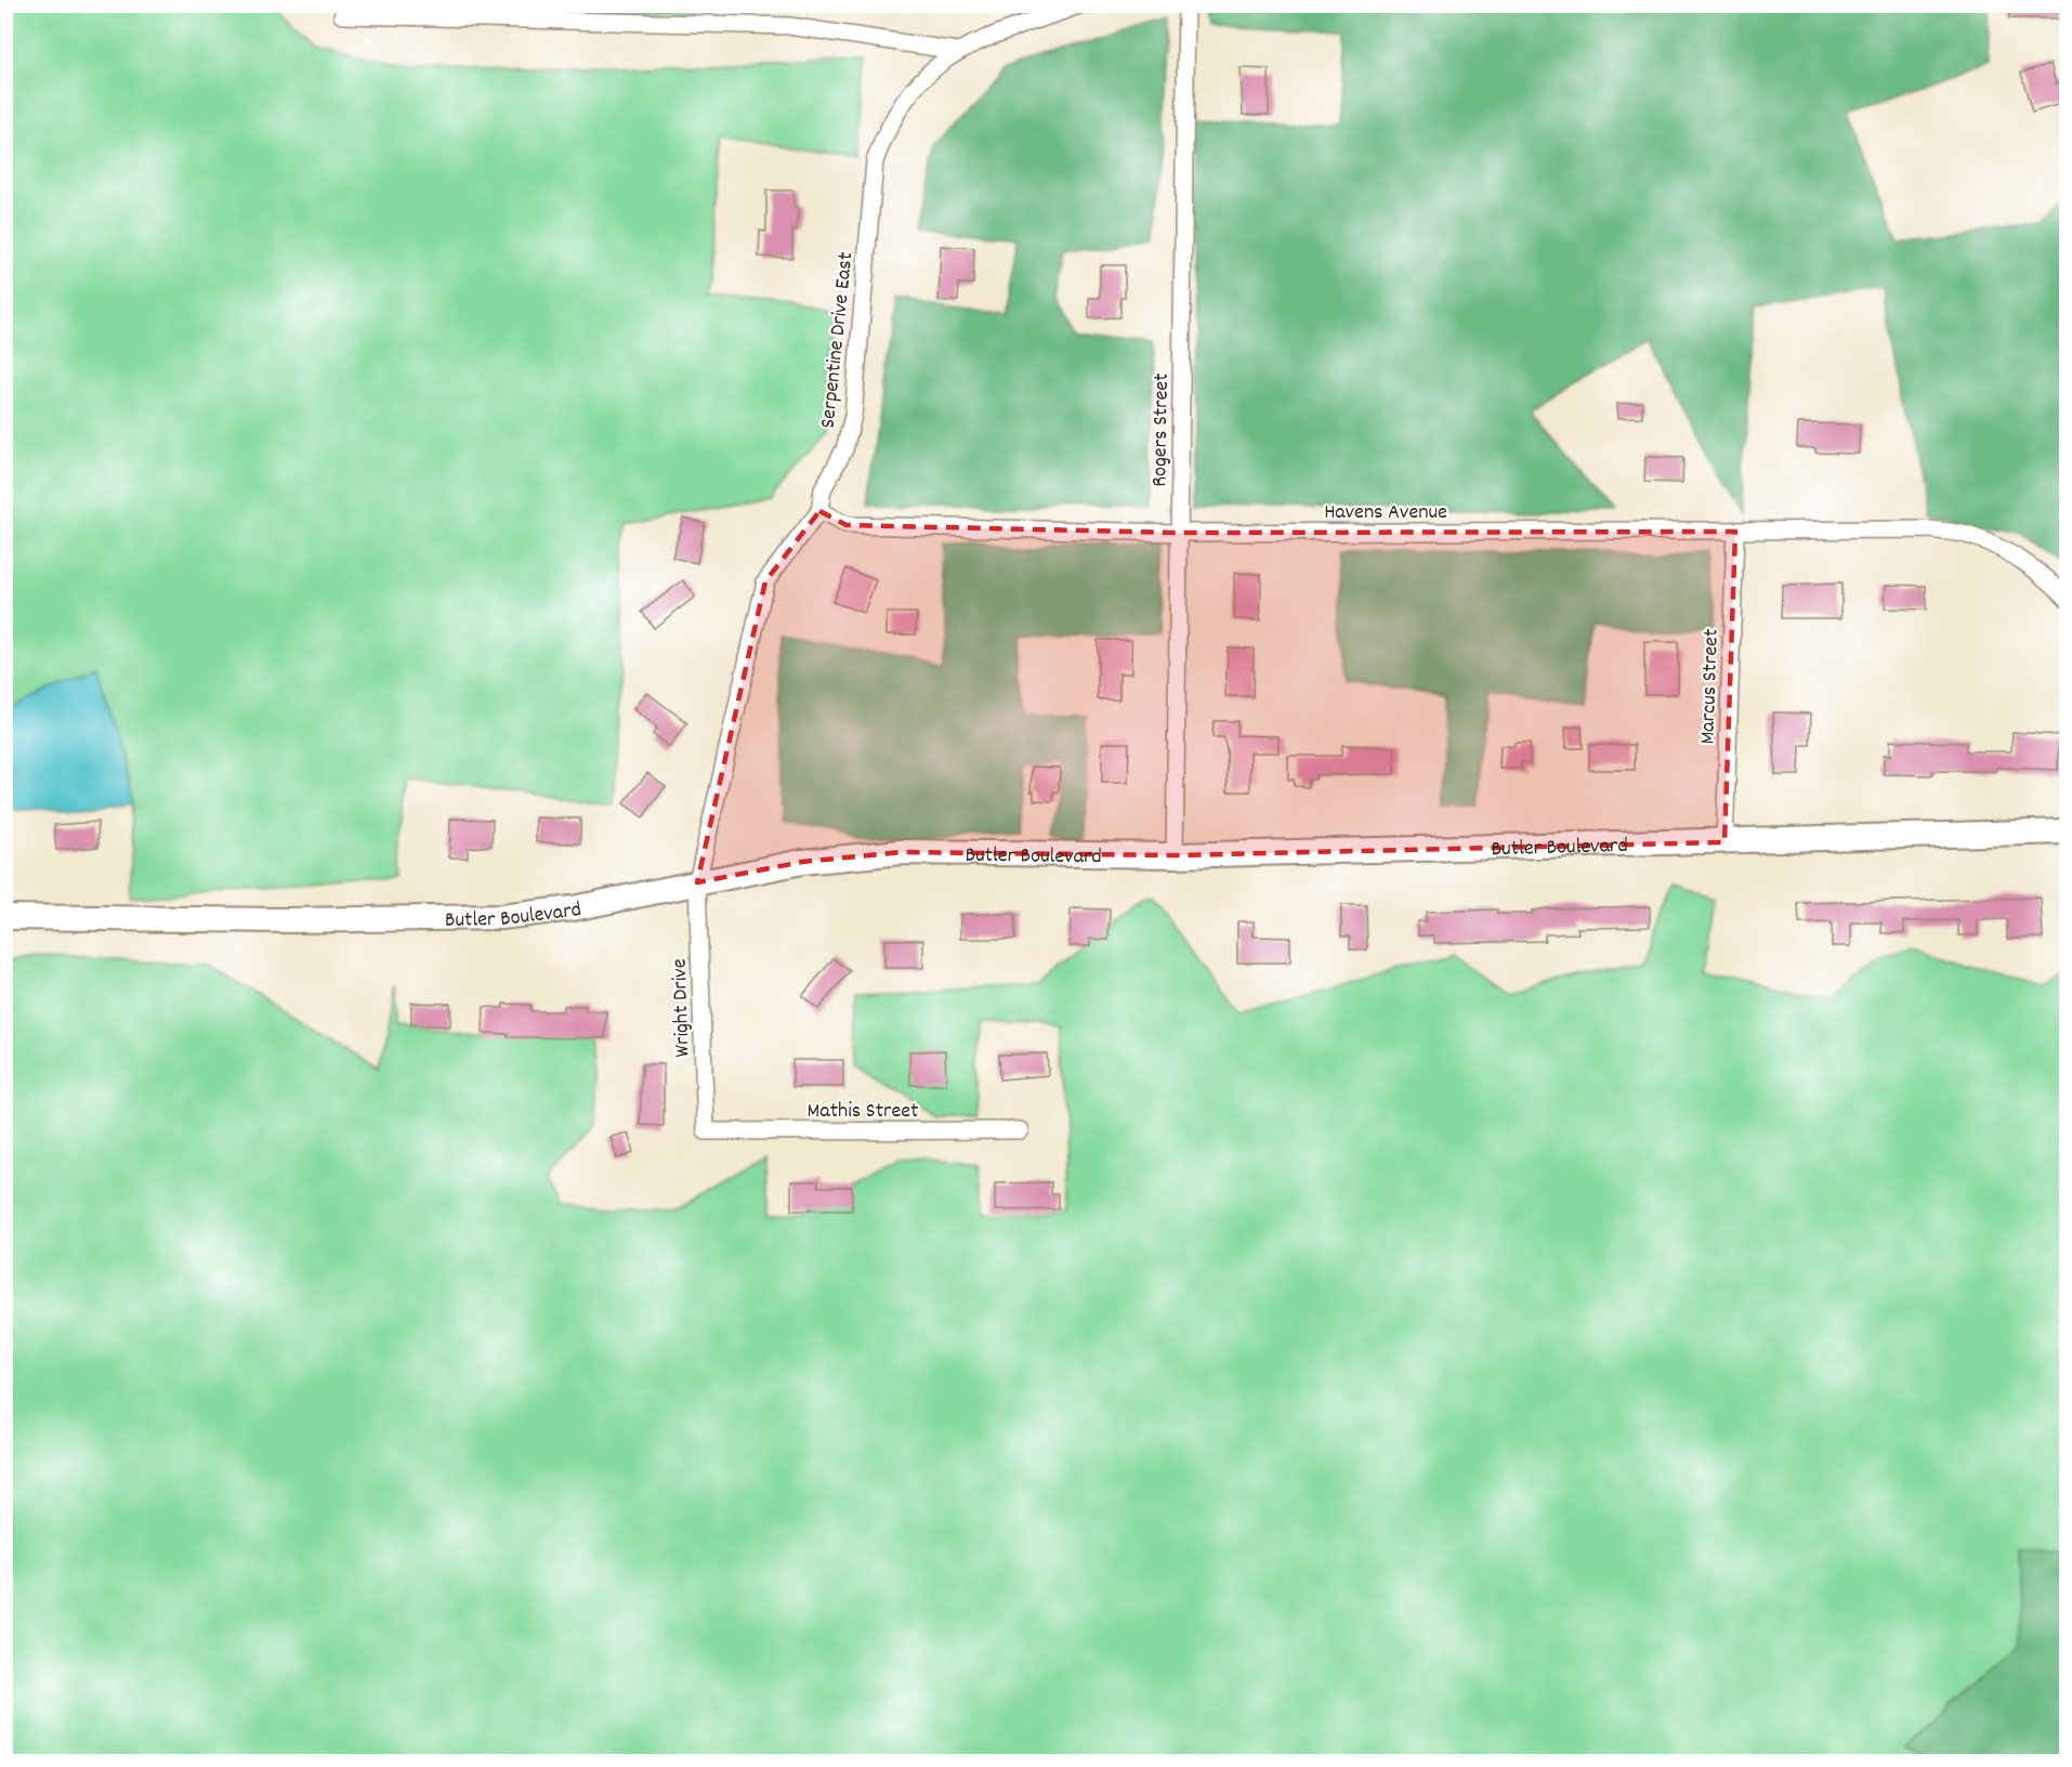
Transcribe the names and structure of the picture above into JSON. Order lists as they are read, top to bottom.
{
  "streets": {
    "street": [
      "Serpentine Drive East",
      "Rogers Street",
      "Havens Avenue",
      "Marcus Street",
      "Butler Boulevard",
      "Wright Drive",
      "Mathis Street"
    ]
  },
  "crossings": [
    ["Serpentine Drive East", "Havens Avenue"],
    ["Serpentine Drive East", "Butler Boulevard"],
    ["Serpentine Drive East", "Wright Drive"],
    ["Rogers Street", "Havens Avenue"],
    ["Rogers Street", "Butler Boulevard"],
    ["Havens Avenue", "Marcus Street"],
    ["Marcus Street", "Butler Boulevard"],
    ["Butler Boulevard", "Wright Drive"],
    ["Wright Drive", "Mathis Street"]
  ]
}
